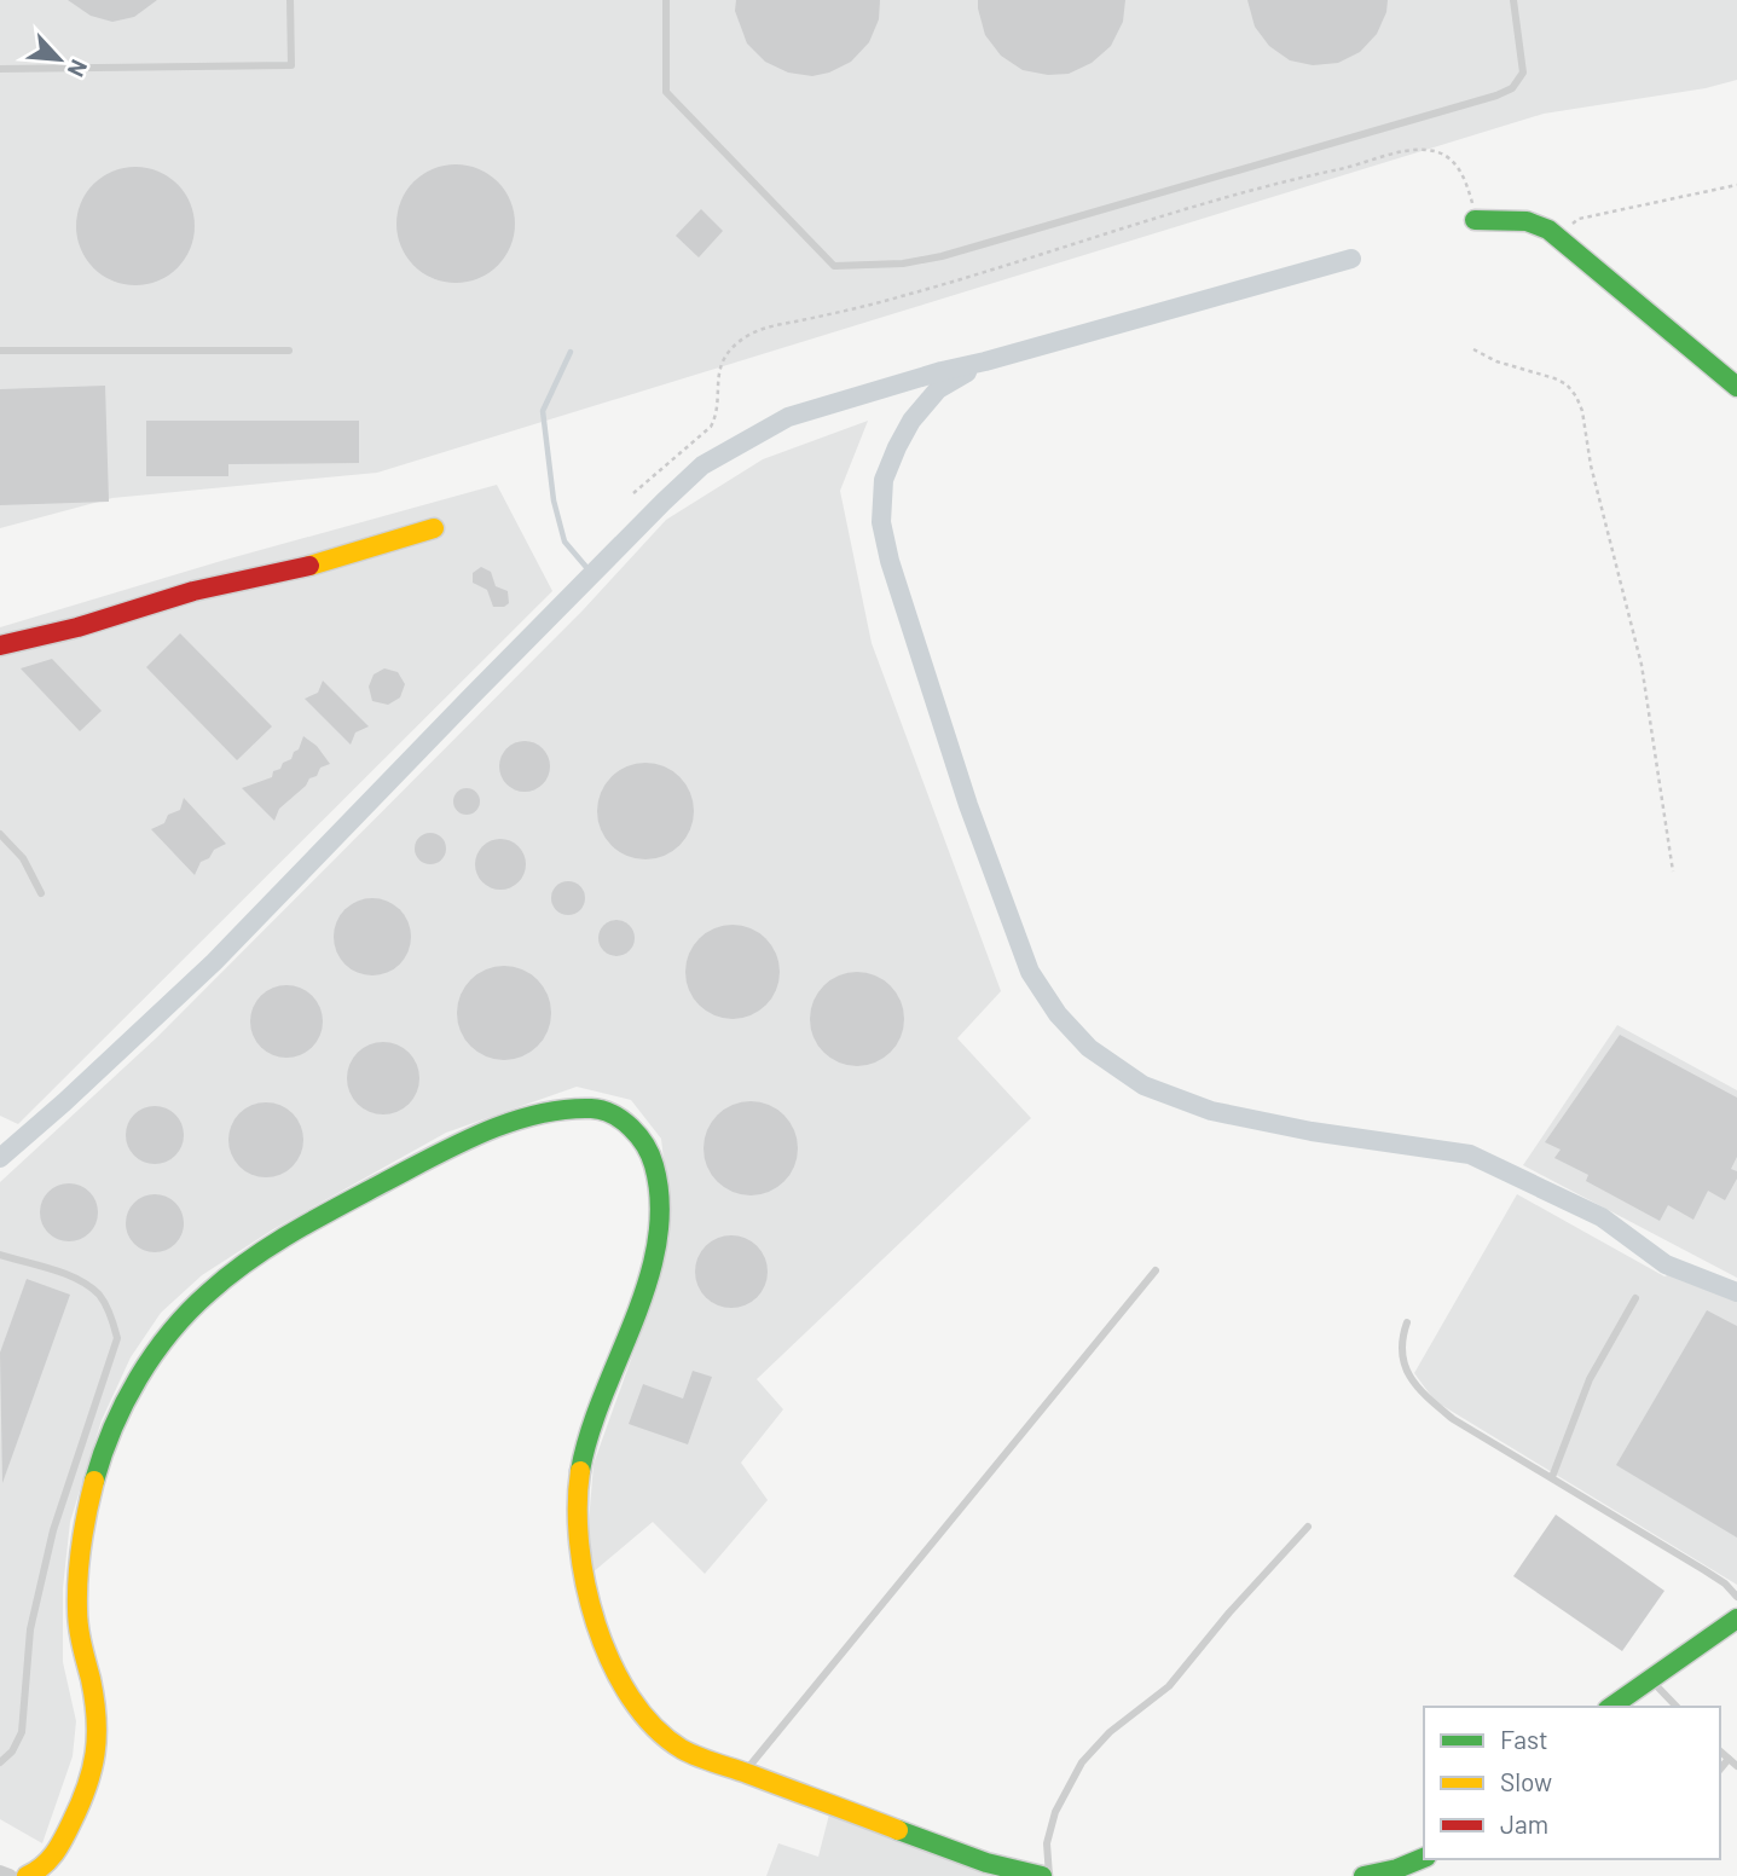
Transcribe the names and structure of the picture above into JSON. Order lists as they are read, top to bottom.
{
  "legend": ["Fast", "Slow", "Jam"],
  "north": "bottom right"
}
